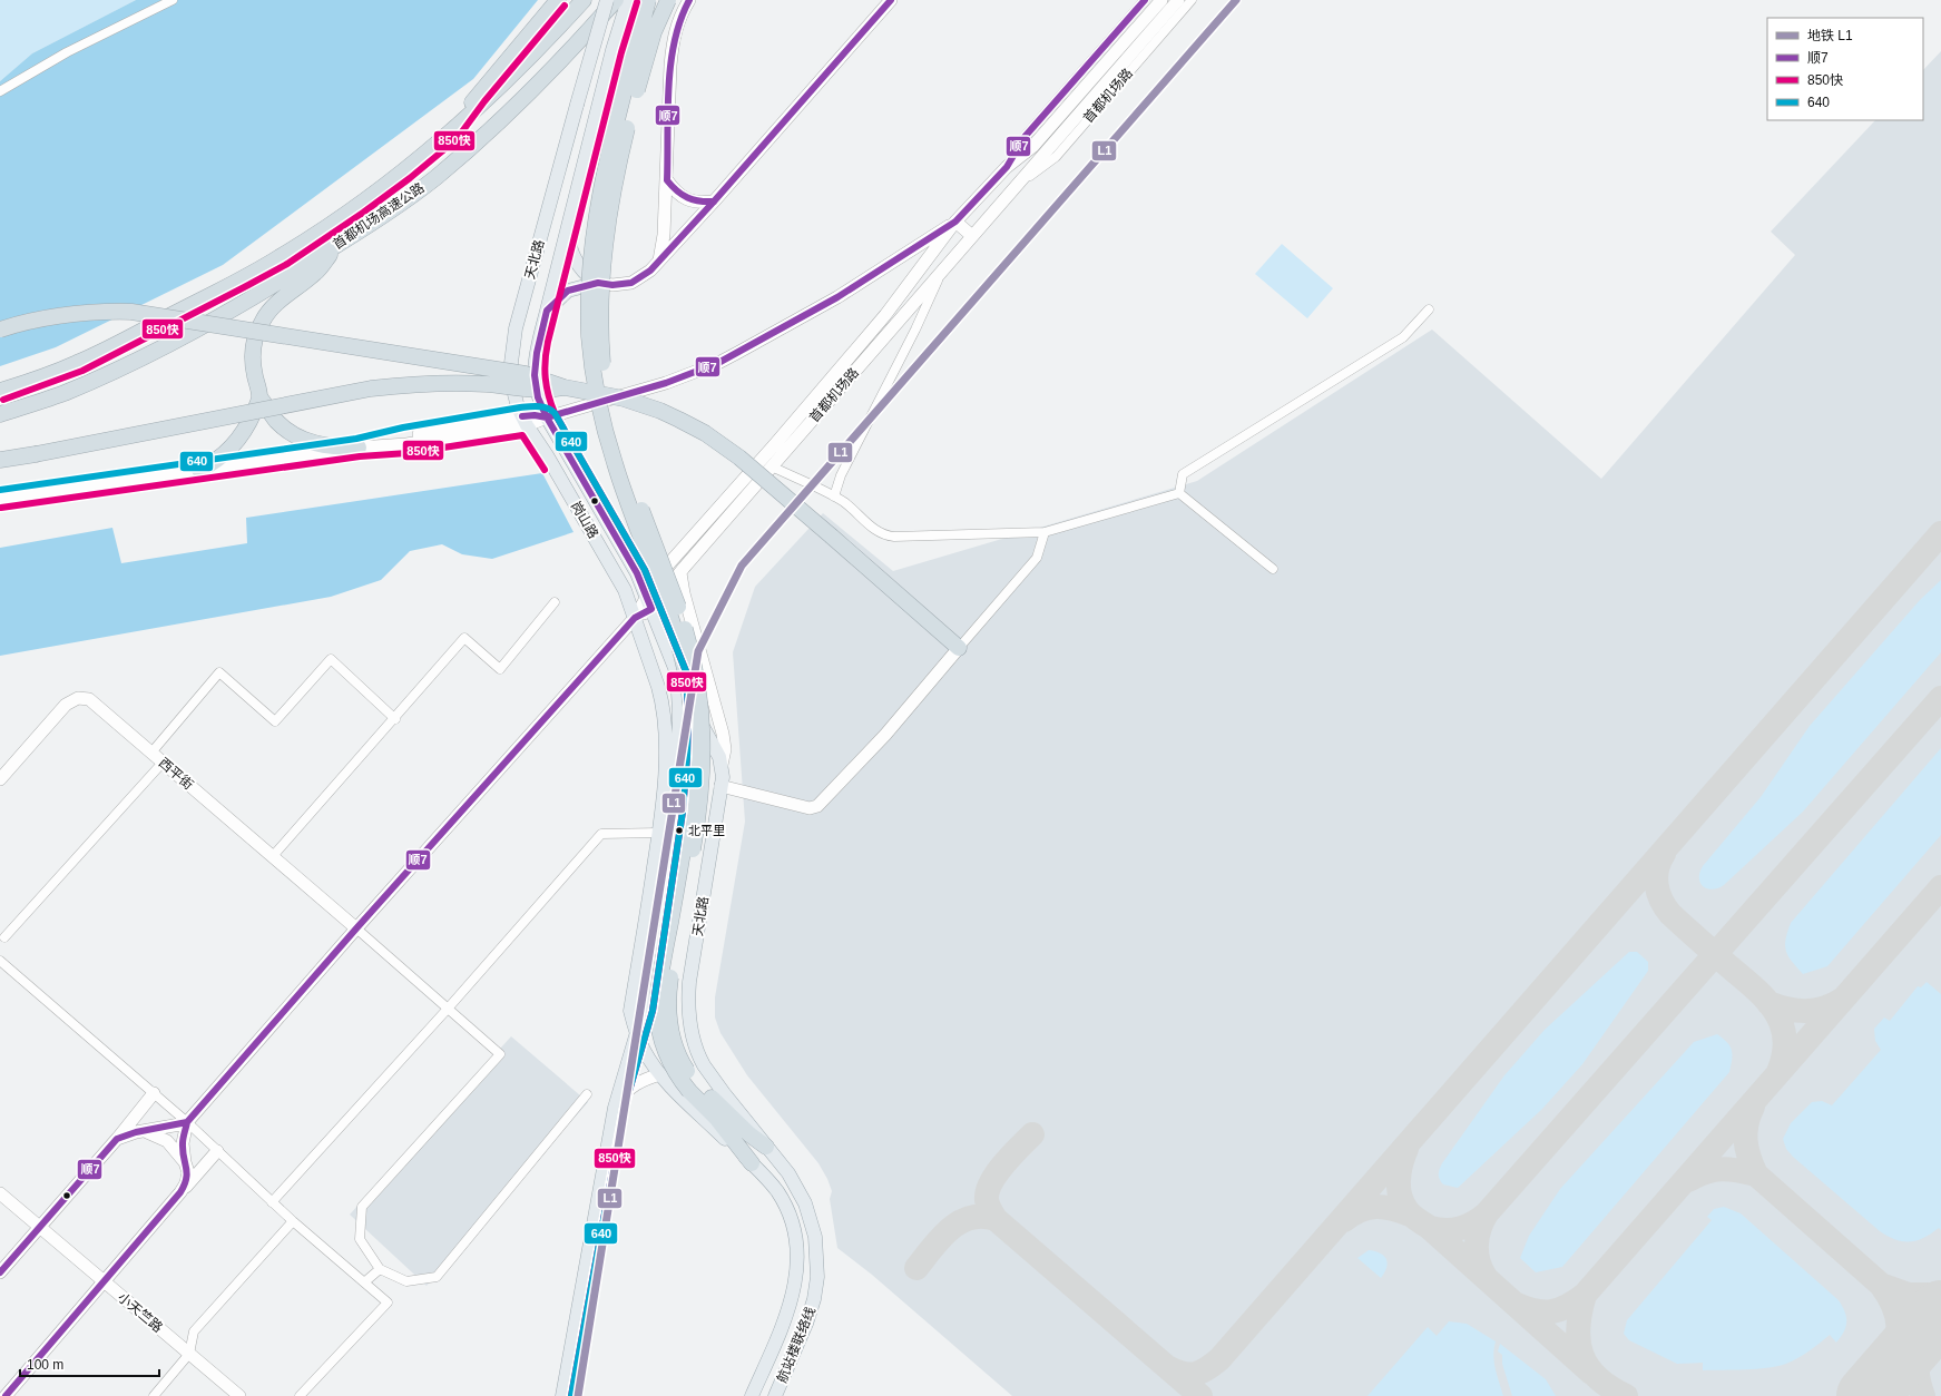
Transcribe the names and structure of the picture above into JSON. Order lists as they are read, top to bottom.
{
  "streets": {
    "highway": ["首都机场高速公路"],
    "main road": ["天北路", "岗山路", "航站楼联络线"],
    "street": ["首都机场路", "西平街", "小天竺路"]
  },
  "crossings": [
    ["首都机场路", "天北路"],
    ["首都机场路", "岗山路"],
    ["天北路", "岗山路"],
    ["天北路", "航站楼联络线"]
  ],
  "places": ["北平里"],
  "lines": [
    "metro line L1",
    "transit line 顺7",
    "transit line 850快",
    "transit line 640"
  ],
  "legend": [
    "地铁 L1",
    "顺7",
    "850快",
    "640"
  ],
  "scale_bar": "100 m"
}
